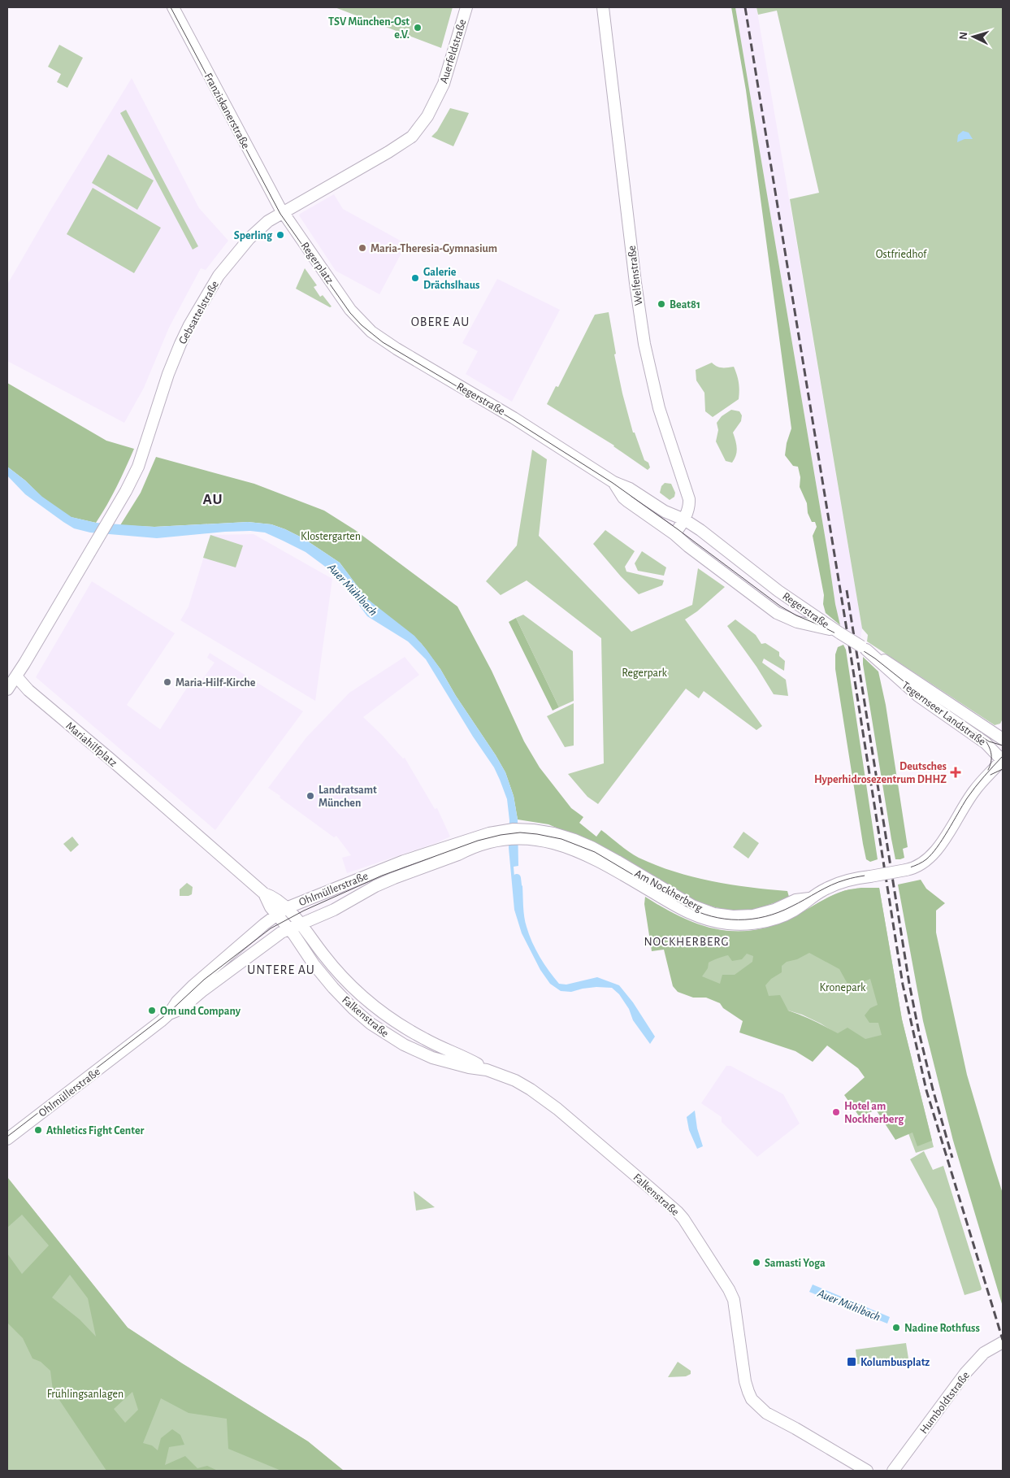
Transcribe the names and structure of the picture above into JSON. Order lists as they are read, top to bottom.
{
  "streets": {
    "main road": [
      "Auerfeldstraße",
      "Franziskanerstraße",
      "Regerplatz",
      "Welfenstraße",
      "Gebsattelstraße",
      "Regerstraße",
      "Tegernseer Landstraße",
      "Mariahilfplatz",
      "Ohlmüllerstraße",
      "Am Nockherberg",
      "Falkenstraße",
      "Humboldtstraße"
    ]
  },
  "crossings": [
    ["Auerfeldstraße", "Gebsattelstraße"],
    ["Franziskanerstraße", "Regerplatz"],
    ["Franziskanerstraße", "Gebsattelstraße"],
    ["Regerplatz", "Gebsattelstraße"],
    ["Regerplatz", "Regerstraße"],
    ["Welfenstraße", "Regerstraße"],
    ["Gebsattelstraße", "Mariahilfplatz"],
    ["Regerstraße", "Tegernseer Landstraße"],
    ["Tegernseer Landstraße", "Am Nockherberg"],
    ["Mariahilfplatz", "Ohlmüllerstraße"],
    ["Mariahilfplatz", "Falkenstraße"],
    ["Ohlmüllerstraße", "Am Nockherberg"],
    ["Ohlmüllerstraße", "Falkenstraße"]
  ],
  "districts": [
    "OBERE AU",
    "AU",
    "NOCKHERBERG",
    "UNTERE AU"
  ],
  "water": ["Auer Mühlbach"],
  "parks": [
    "Ostfriedhof",
    "Klostergarten",
    "Regerpark",
    "Kronepark",
    "Frühlingsanlagen"
  ],
  "places": {
    "other": [
      "TSV München-Ost e.V.",
      "Sperling",
      "Maria-Theresia-Gymnasium",
      "Galerie Drächslhaus",
      "Beat81",
      "Maria-Hilf-Kirche",
      "Landratsamt München",
      "Om und Company",
      "Hotel am Nockherberg",
      "Athletics Fight Center",
      "Samasti Yoga",
      "Nadine Rothfuss"
    ],
    "health": ["Deutsches Hyperhidrosezentrum DHHZ"],
    "transit": ["Kolumbusplatz"]
  },
  "north": "left"
}
